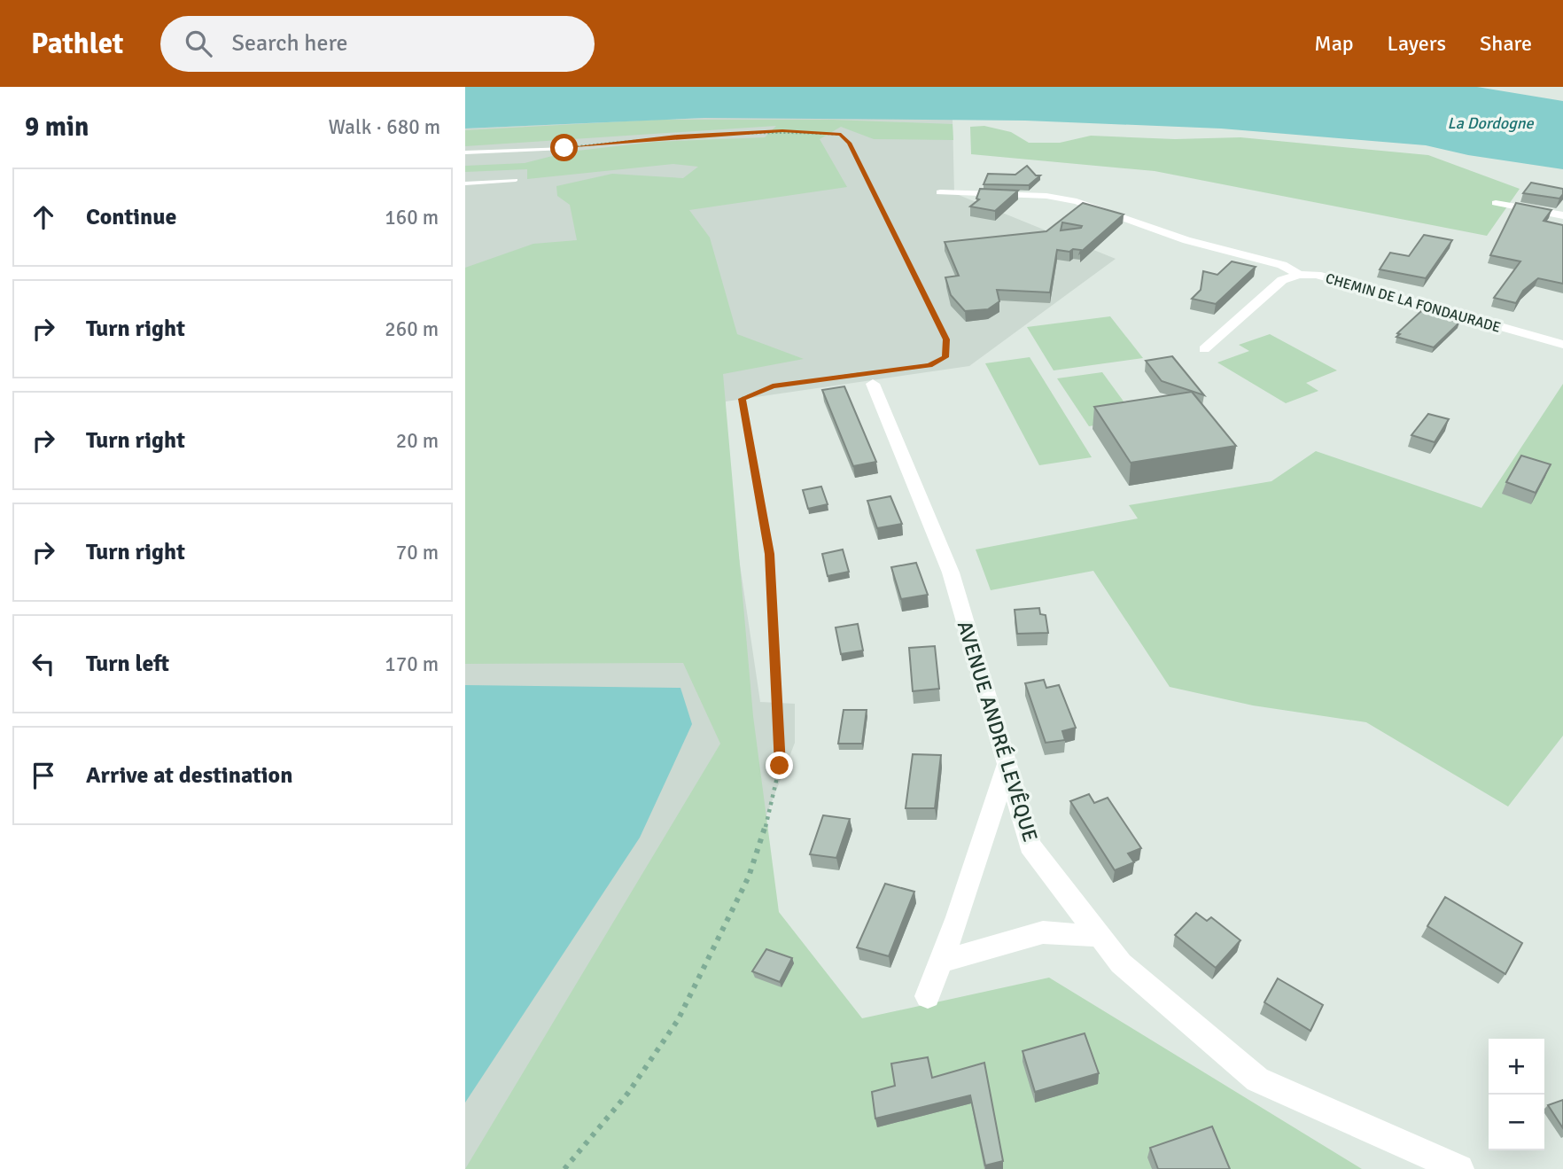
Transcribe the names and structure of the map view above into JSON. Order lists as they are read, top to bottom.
{
  "streets": {
    "street": ["CHEMIN DE LA FONDAURADE", "AVENUE ANDRÉ LEVÊQUE"]
  },
  "water": ["La Dordogne"],
  "page": {
    "header": "Pathlet",
    "search": "Search here",
    "nav": ["Map", "Layers", "Share"],
    "heading": ["9 min", "Walk · 680 m"],
    "list": [
      ["Continue", "160 m"],
      ["Turn right", "260 m"],
      ["Turn right", "20 m"],
      ["Turn right", "70 m"],
      ["Turn left", "170 m"],
      "Arrive at destination"
    ],
    "map_buttons": ["+", "−"]
  }
}
